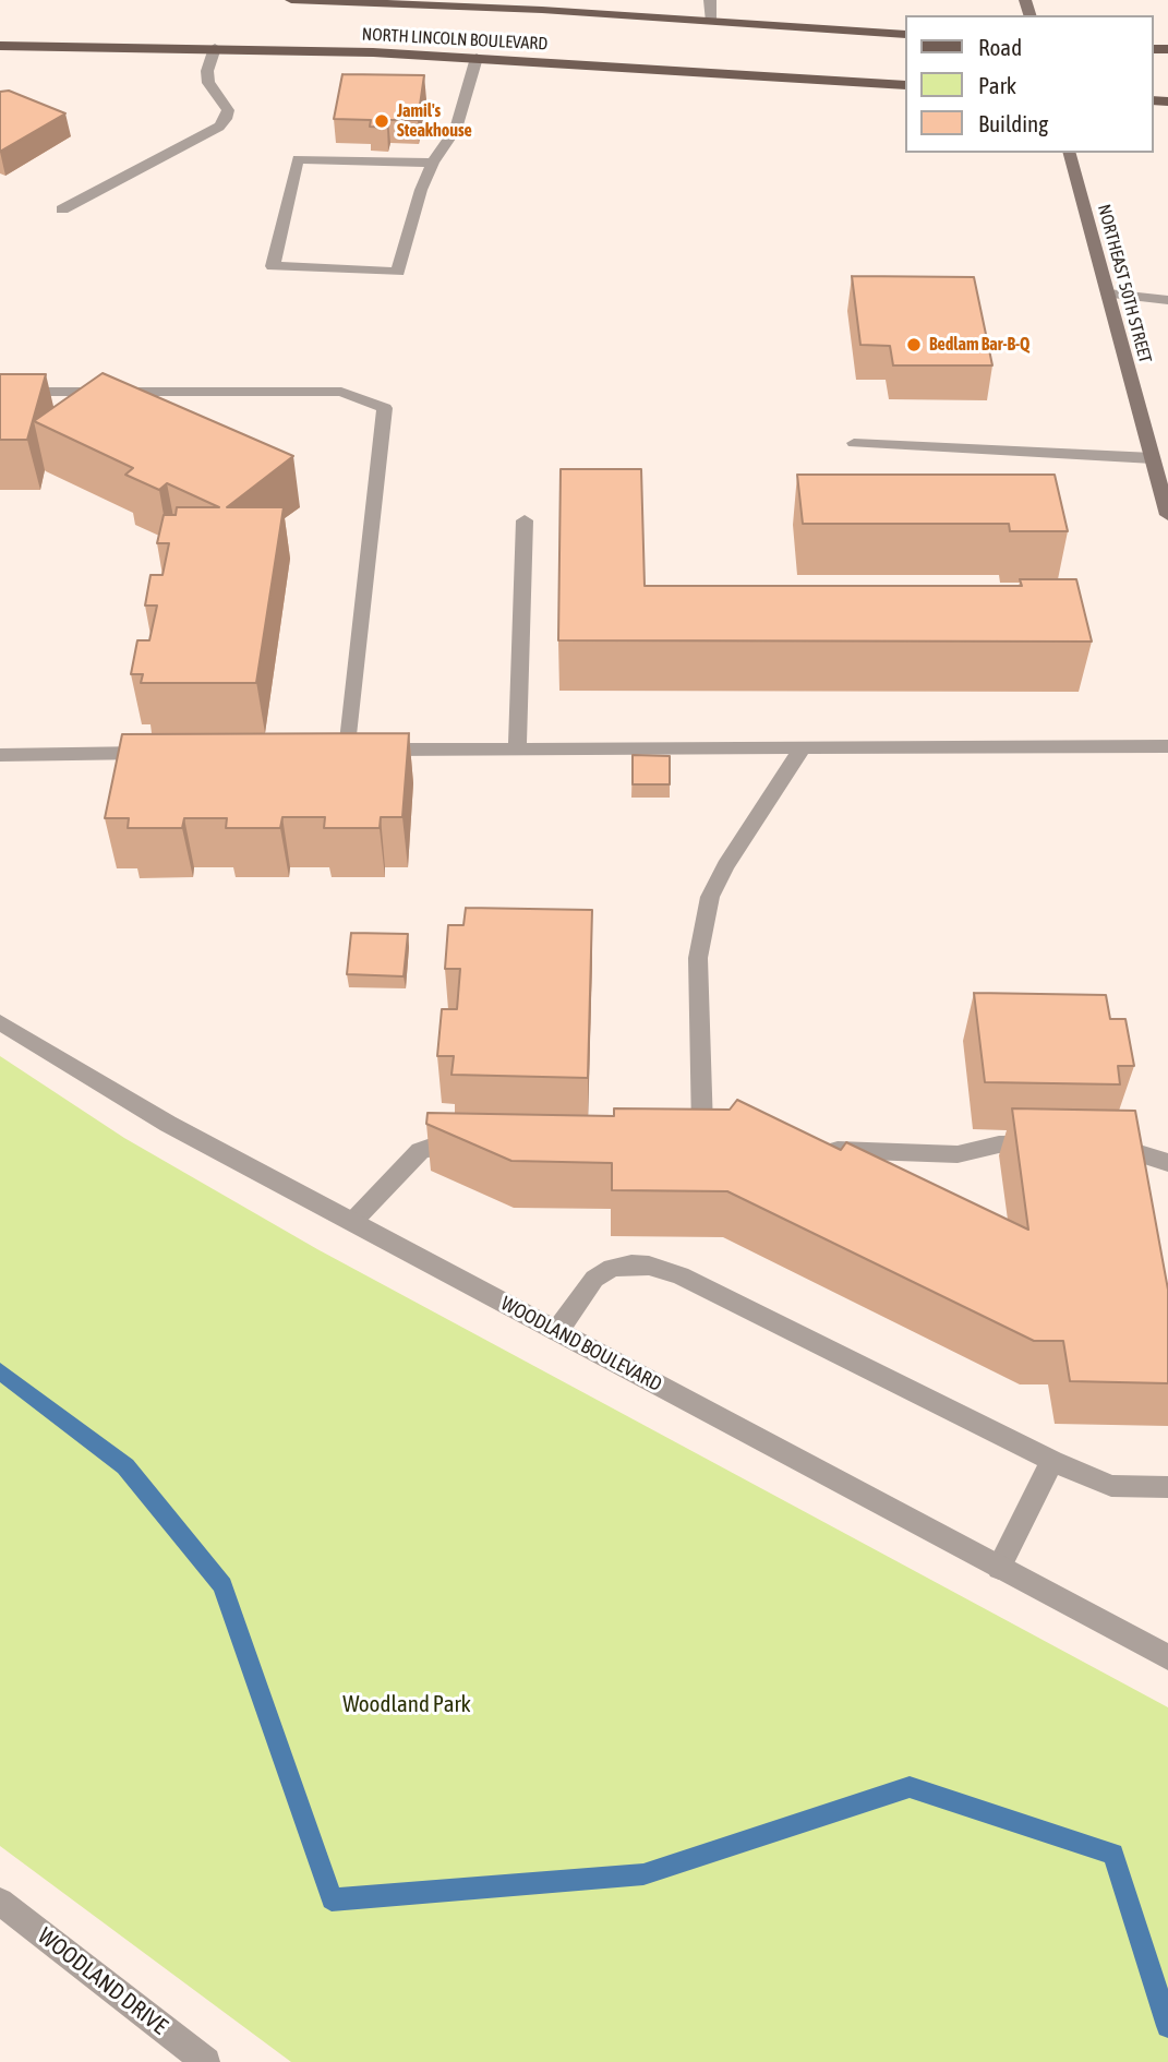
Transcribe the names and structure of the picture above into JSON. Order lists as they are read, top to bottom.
{
  "streets": {
    "main road": ["NORTH LINCOLN BOULEVARD", "NORTHEAST 50TH STREET"],
    "street": ["WOODLAND BOULEVARD", "WOODLAND DRIVE"]
  },
  "parks": ["Woodland Park"],
  "places": ["Jamil's Steakhouse", "Bedlam Bar-B-Q"],
  "legend": ["Road", "Park", "Building"]
}
